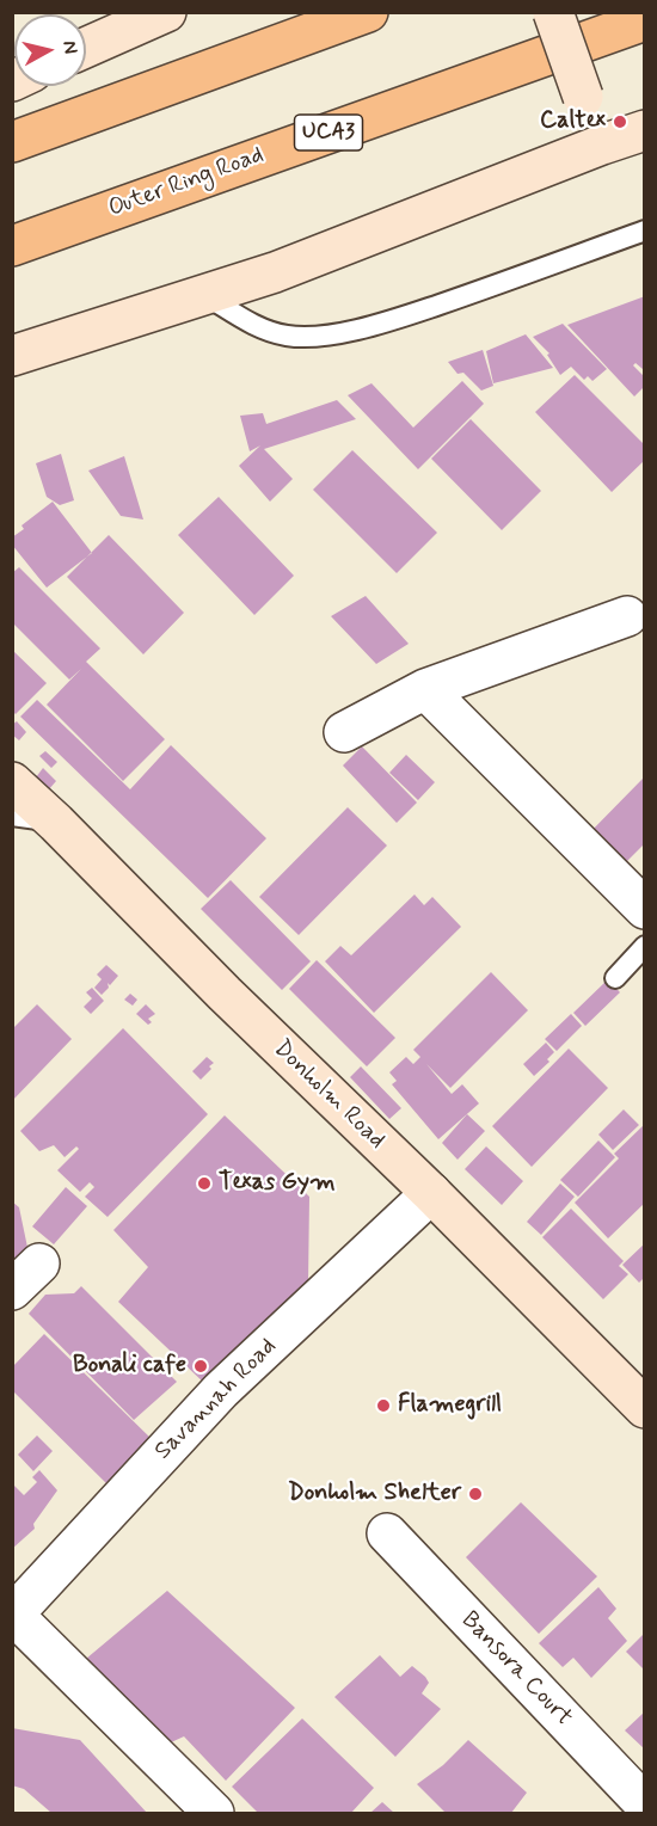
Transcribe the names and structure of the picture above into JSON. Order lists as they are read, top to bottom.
{
  "streets": {
    "main road": ["UCA3", "Outer Ring Road", "Donholm Road"],
    "street": ["Savannah Road", "Bansora Court"]
  },
  "crossings": [
    ["Donholm Road", "Savannah Road"]
  ],
  "places": [
    "Caltex",
    "Texas Gym",
    "Bonali cafe",
    "Flamegrill",
    "Donholm Shelter"
  ],
  "north": "right"
}
